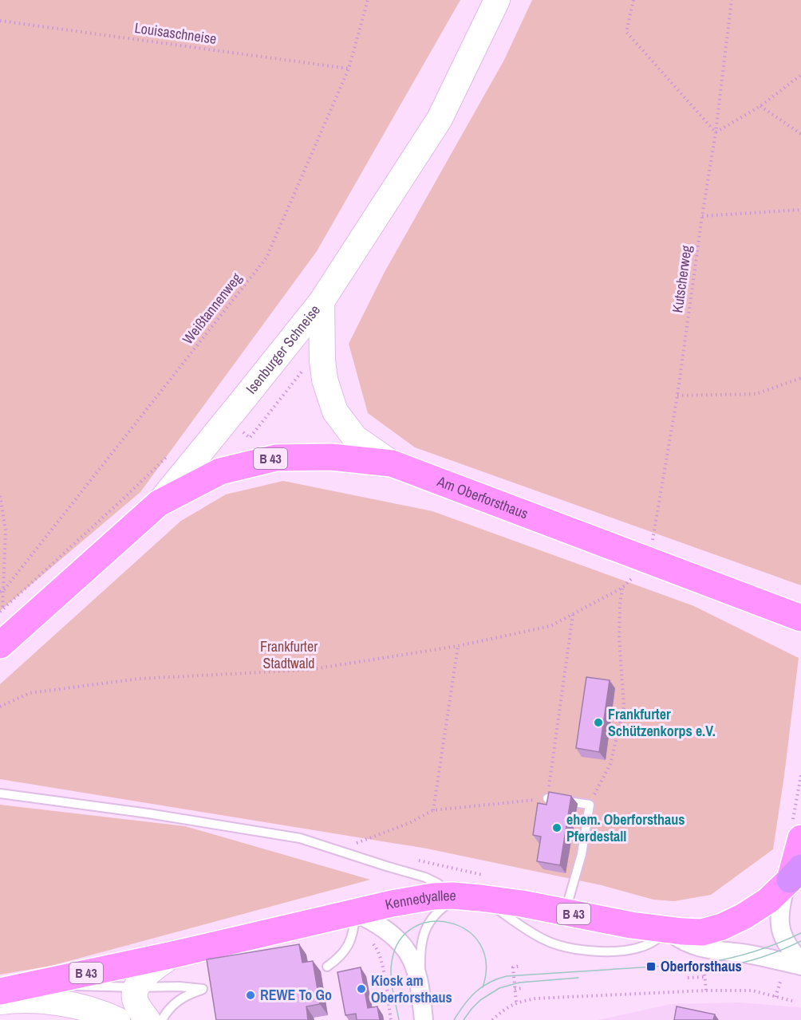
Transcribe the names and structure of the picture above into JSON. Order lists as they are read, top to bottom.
{
  "streets": {
    "main road": [
      "Isenburger Schneise",
      "B 43",
      "Am Oberforsthaus",
      "Kennedyallee"
    ],
    "path": ["Louisaschneise", "Kutscherweg", "Weißtannenweg"]
  },
  "crossings": [
    ["Louisaschneise", "Weißtannenweg"],
    ["Kutscherweg", "Am Oberforsthaus"],
    ["Isenburger Schneise", "Am Oberforsthaus"]
  ],
  "parks": ["Frankfurter Stadtwald"],
  "places": {
    "other": [
      "Frankfurter Schützenkorps e.V.",
      "ehem. Oberforsthaus Pferdestall",
      "Kiosk am Oberforsthaus",
      "REWE To Go"
    ],
    "transit": ["Oberforsthaus"]
  }
}
